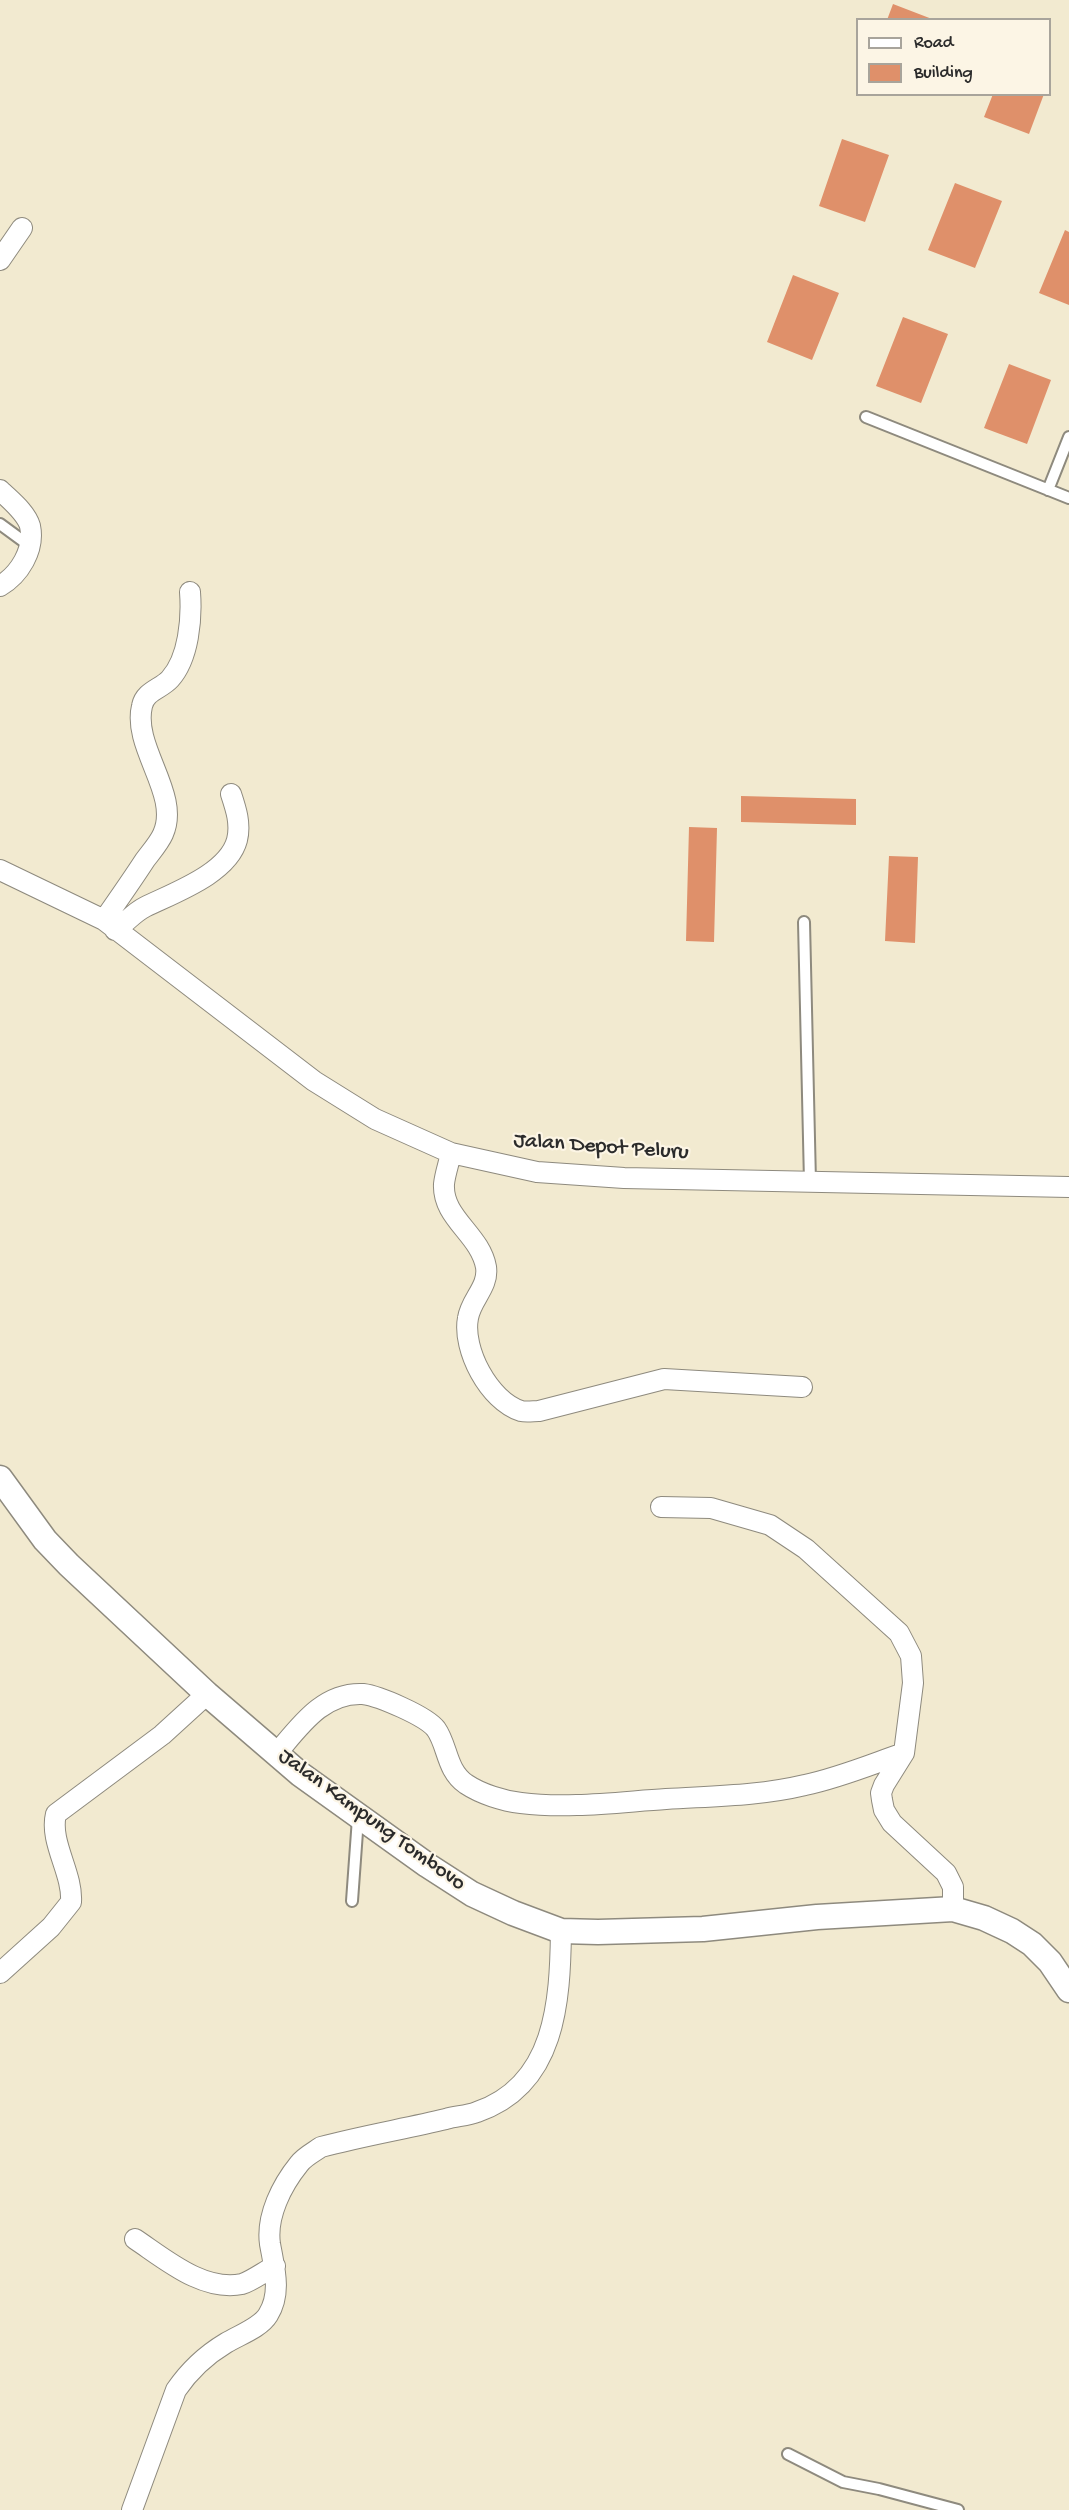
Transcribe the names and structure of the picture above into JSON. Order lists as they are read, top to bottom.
{
  "streets": {
    "street": ["Jalan Depot Peluru", "Jalan Kampung Tombovo"]
  },
  "legend": ["Road", "Building"]
}
